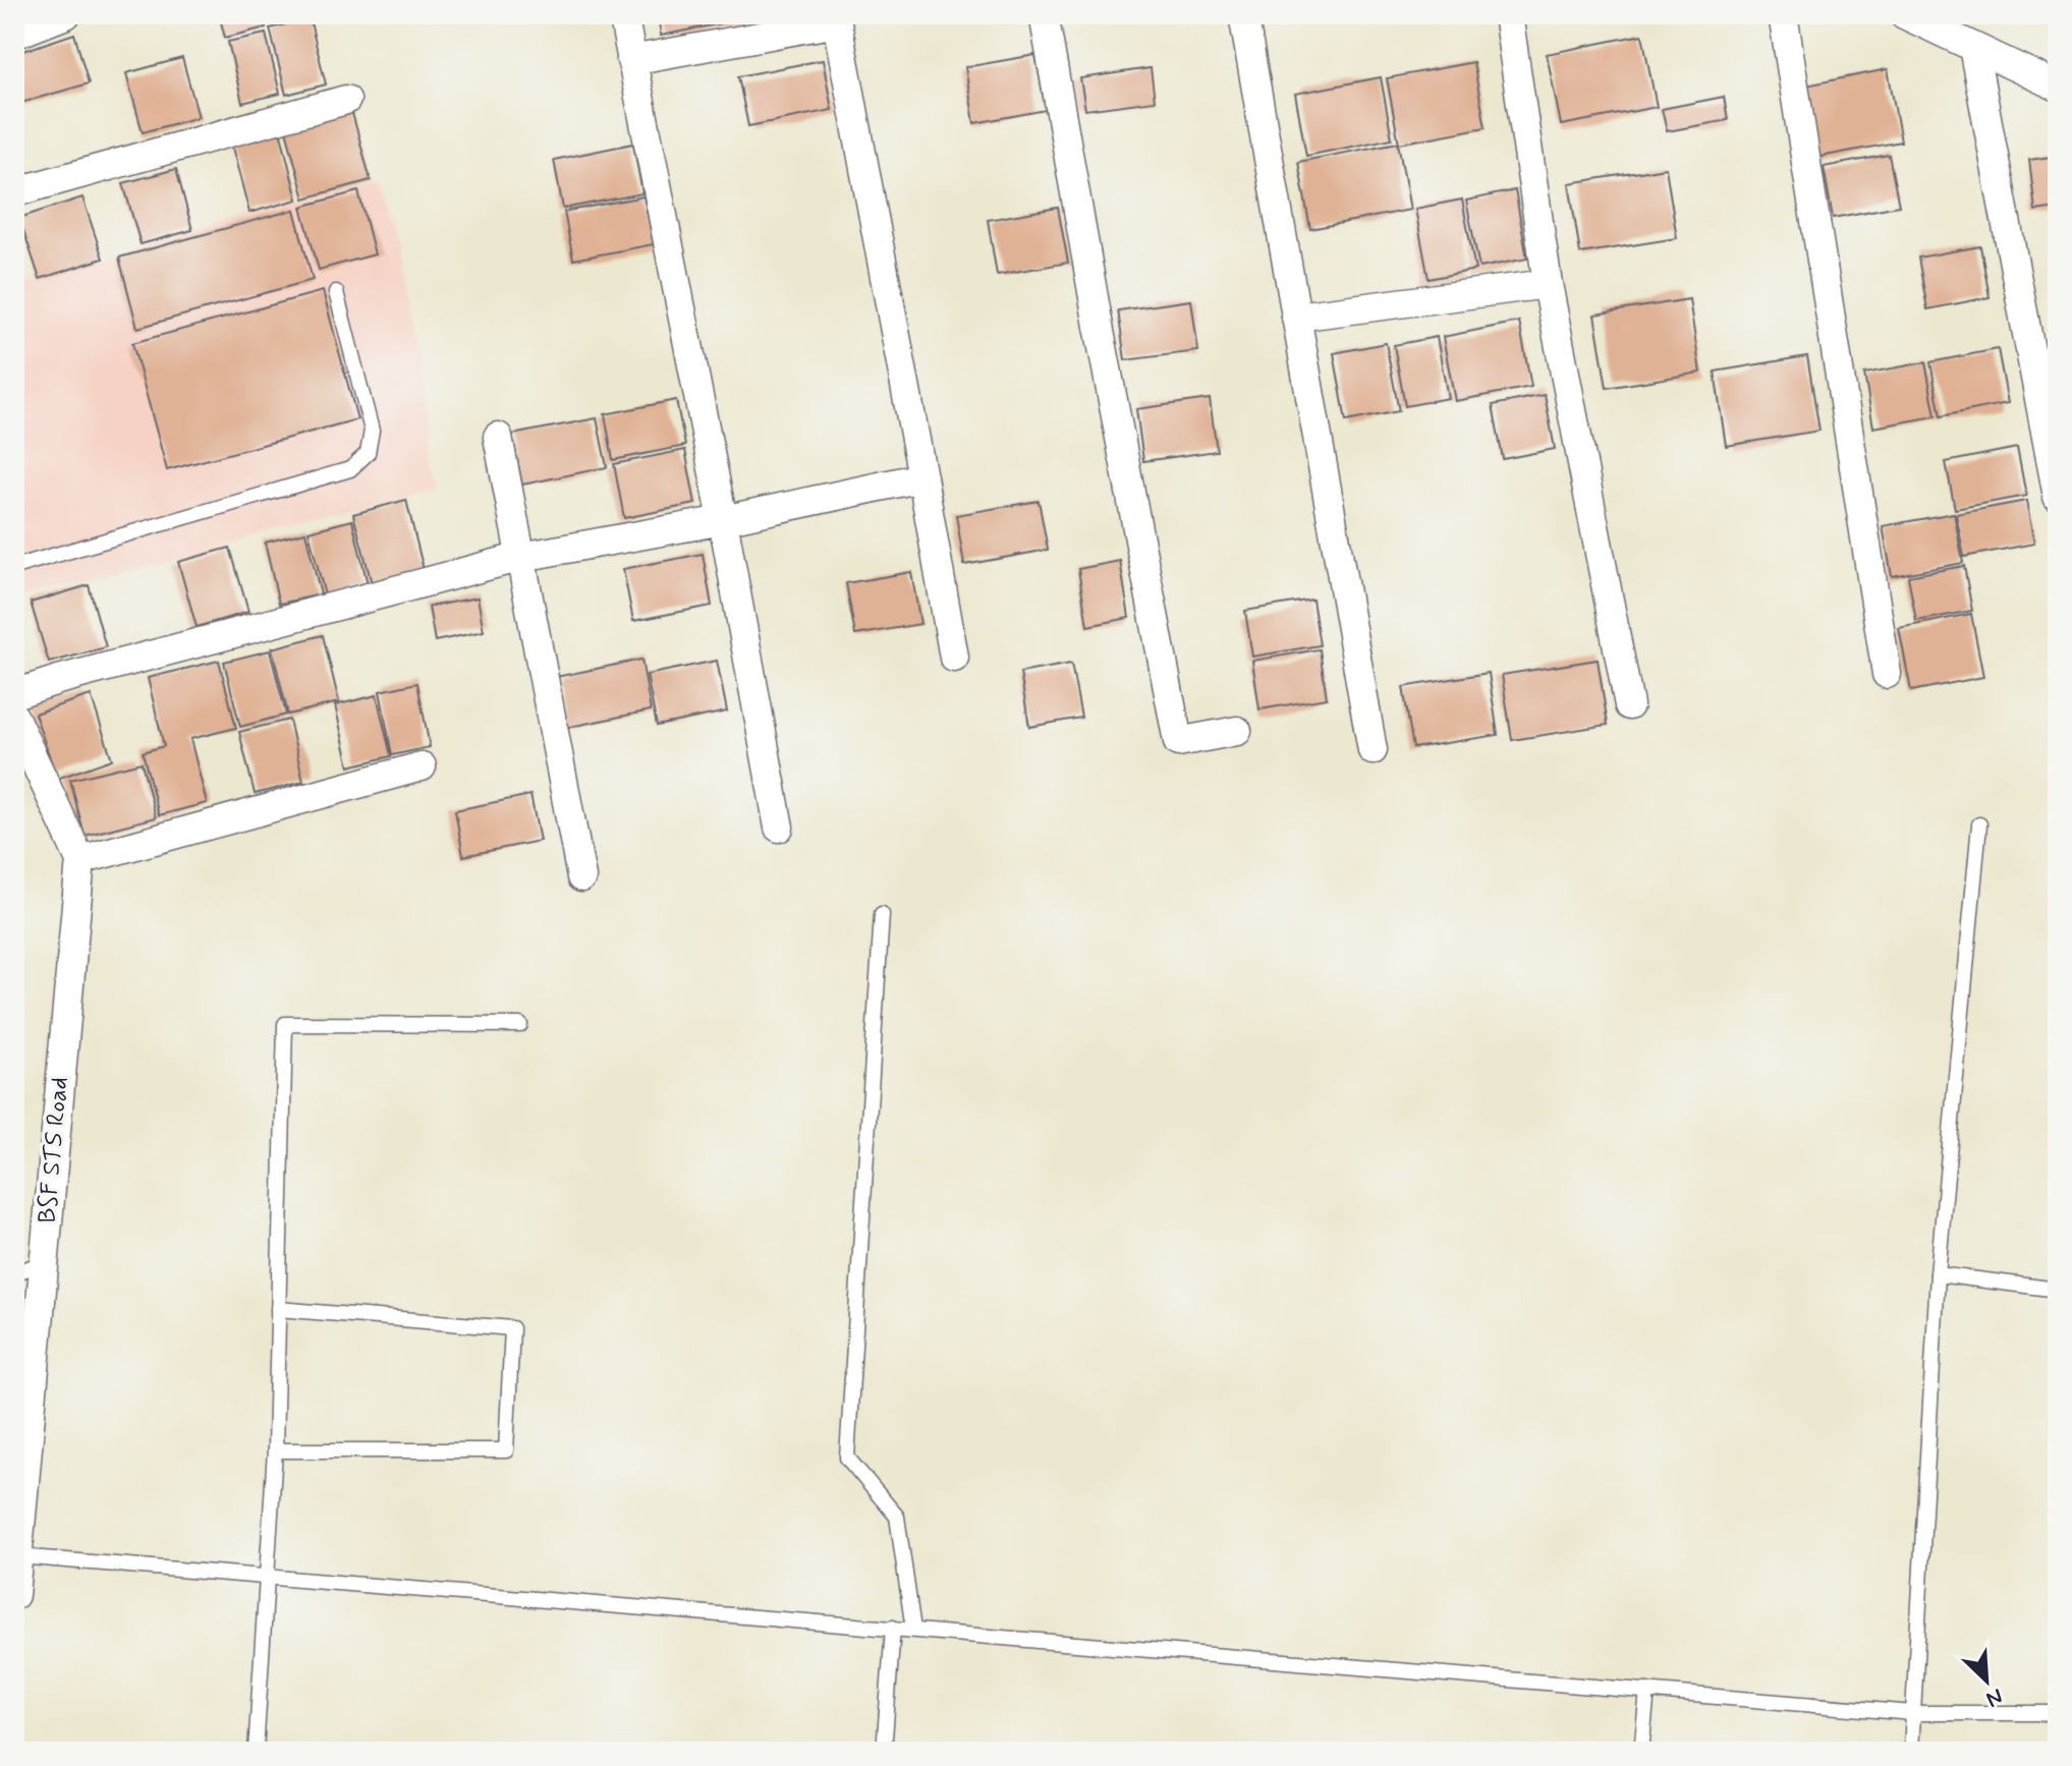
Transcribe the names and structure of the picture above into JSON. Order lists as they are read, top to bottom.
{
  "streets": {
    "street": ["BSF STS Road"]
  },
  "north": "bottom right"
}
